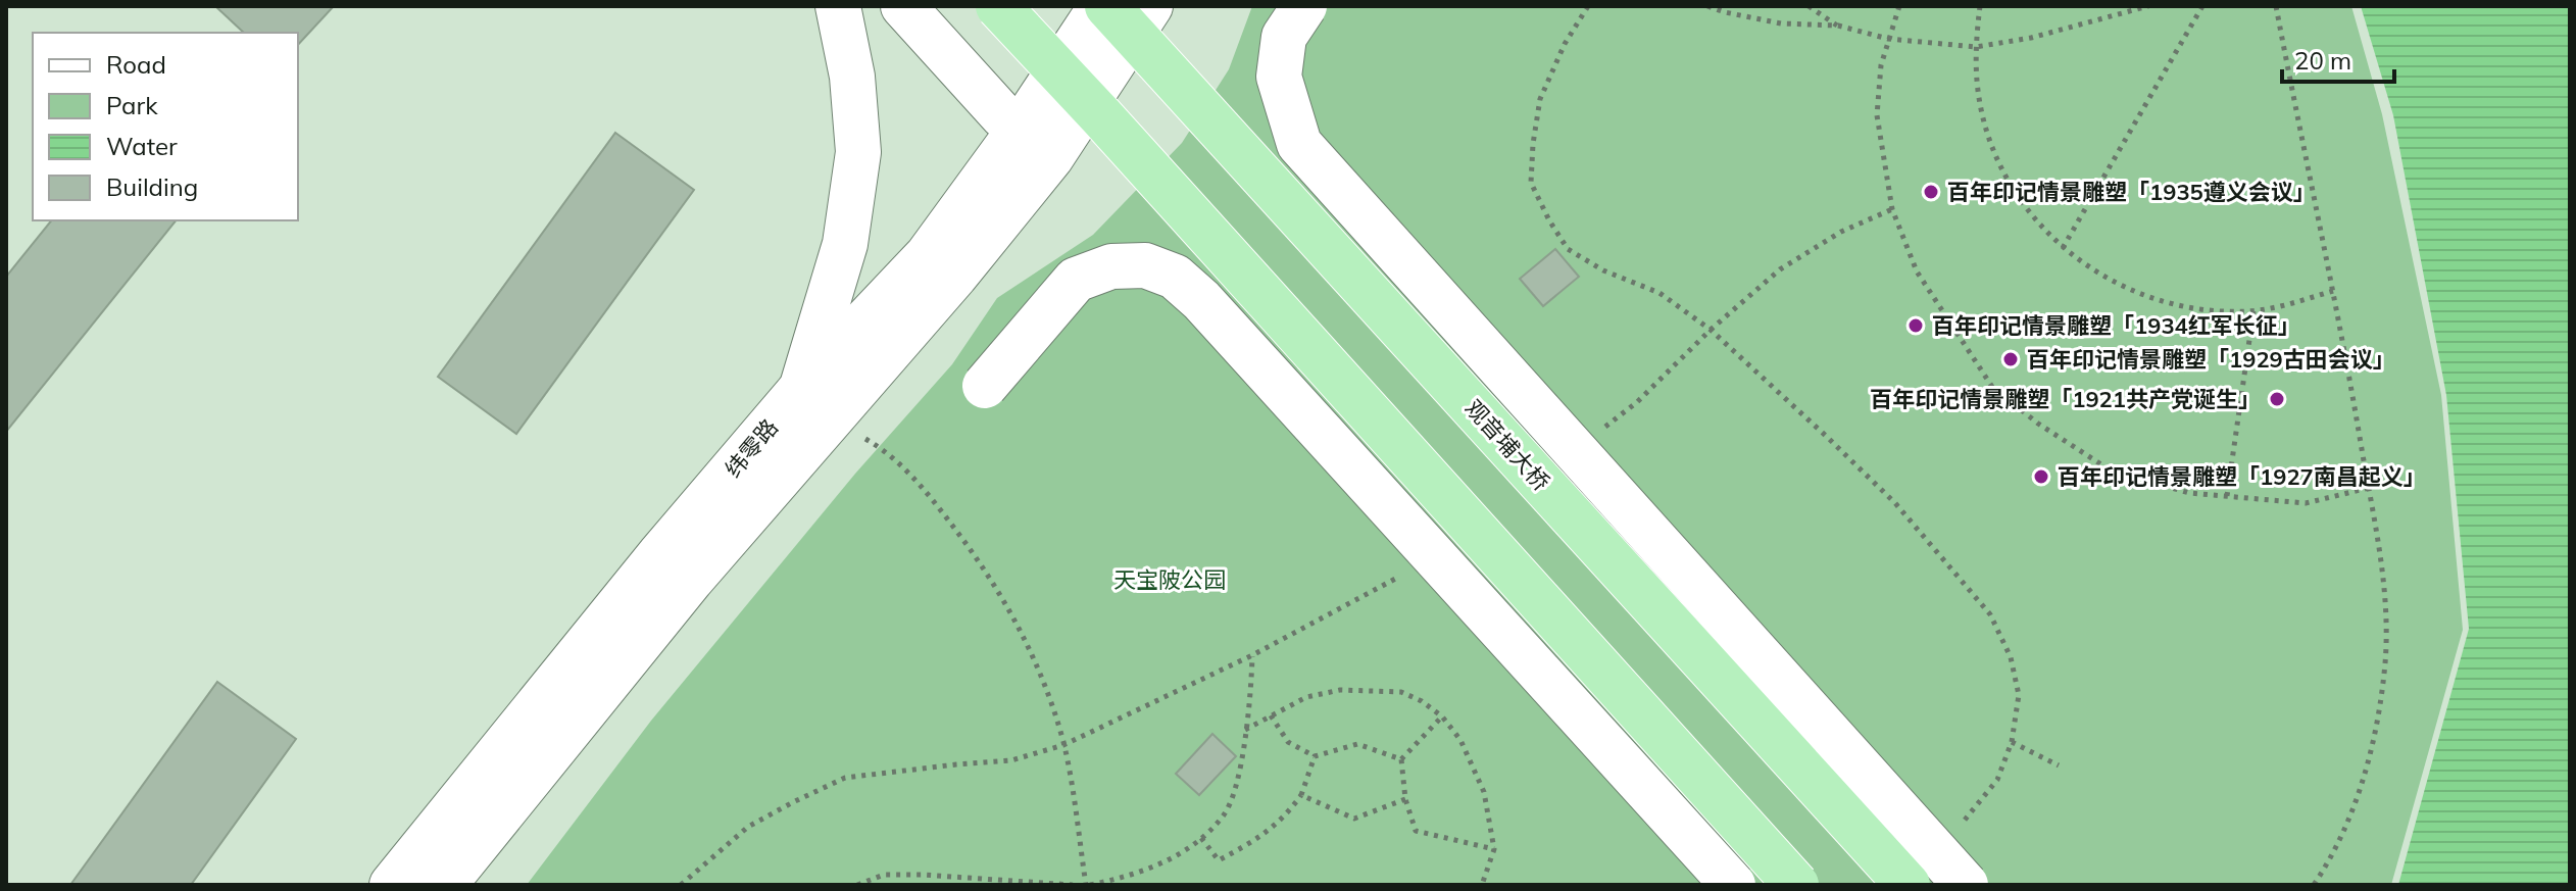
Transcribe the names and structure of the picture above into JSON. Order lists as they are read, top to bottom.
{
  "streets": {
    "main road": ["观音埔大桥"],
    "street": ["纬零路"]
  },
  "parks": ["天宝陂公园"],
  "places": [
    "百年印记情景雕塑「1935遵义会议」",
    "百年印记情景雕塑「1934红军长征」",
    "百年印记情景雕塑「1929古田会议」",
    "百年印记情景雕塑「1921共产党诞生」",
    "百年印记情景雕塑「1927南昌起义」"
  ],
  "legend": [
    "Road",
    "Park",
    "Water",
    "Building"
  ],
  "scale_bar": "20 m"
}
